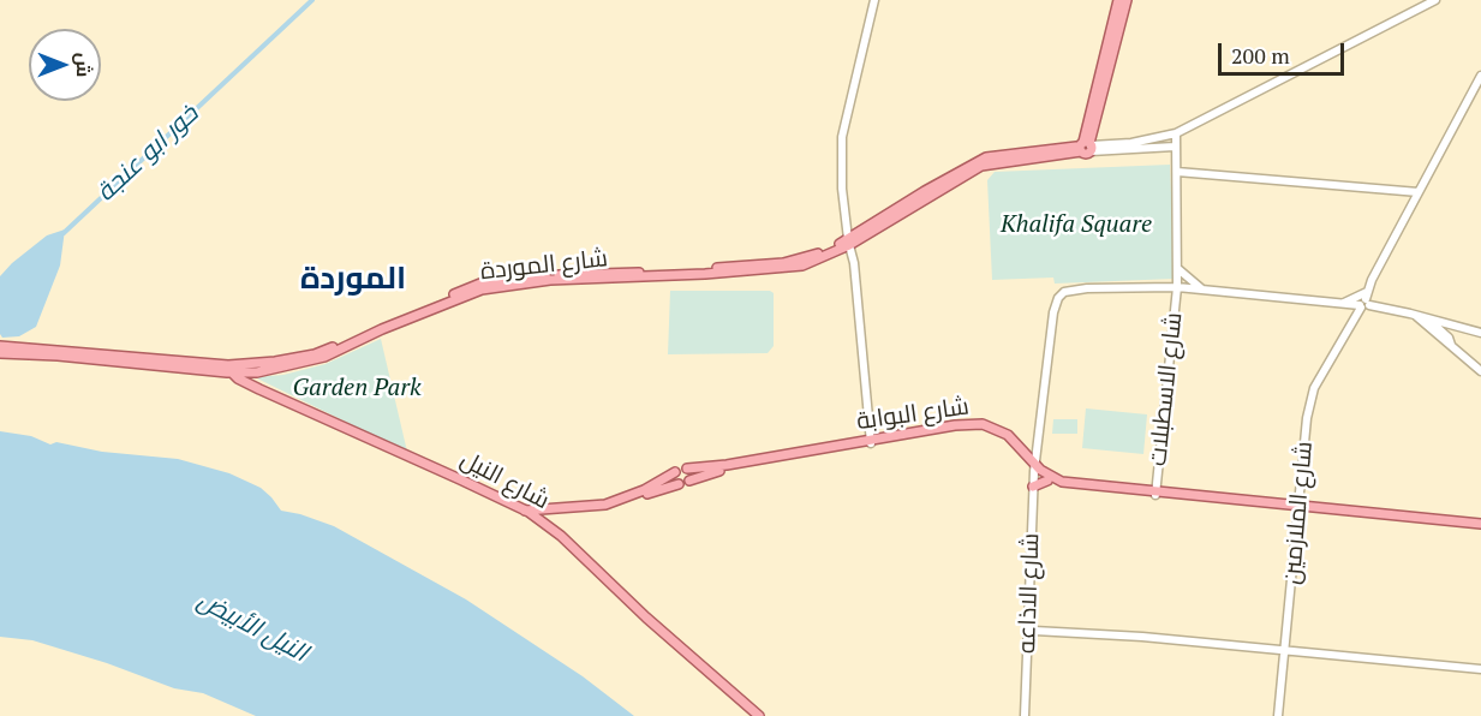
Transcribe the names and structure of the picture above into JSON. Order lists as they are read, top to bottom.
{
  "streets": {
    "main road": ["شارع الموردة", "شارع البوابة", "شارع النيل"],
    "street": ["شارع الاسطبلات", "شارع الملازمين", "شارع الاذاعه"]
  },
  "crossings": [
    ["شارع الموردة", "شارع النيل"],
    ["شارع الاسطبلات", "شارع البوابة"],
    ["شارع الاسطبلات", "شارع الاذاعه"],
    ["شارع البوابة", "شارع الملازمين"],
    ["شارع البوابة", "شارع الاذاعه"]
  ],
  "districts": ["الموردة"],
  "water": ["خور ابو عنجة", "النيل الأبيض"],
  "parks": ["Khalifa Square", "Garden Park"],
  "scale_bar": "200 m",
  "north": "right"
}
